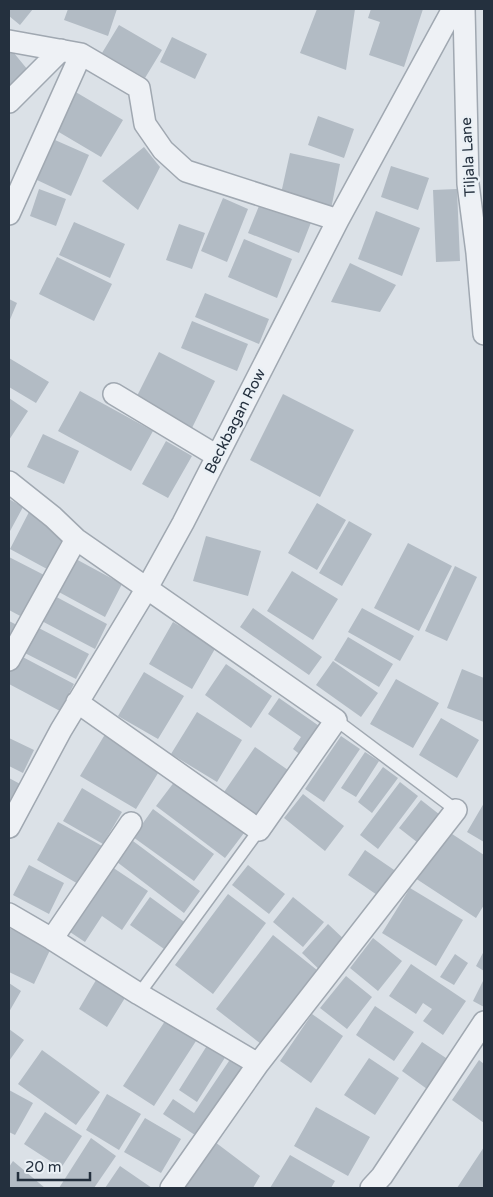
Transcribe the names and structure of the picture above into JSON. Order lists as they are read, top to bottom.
{
  "streets": {
    "street": ["Tiljala Lane", "Beckbagan Row"]
  },
  "scale_bar": "20 m"
}
